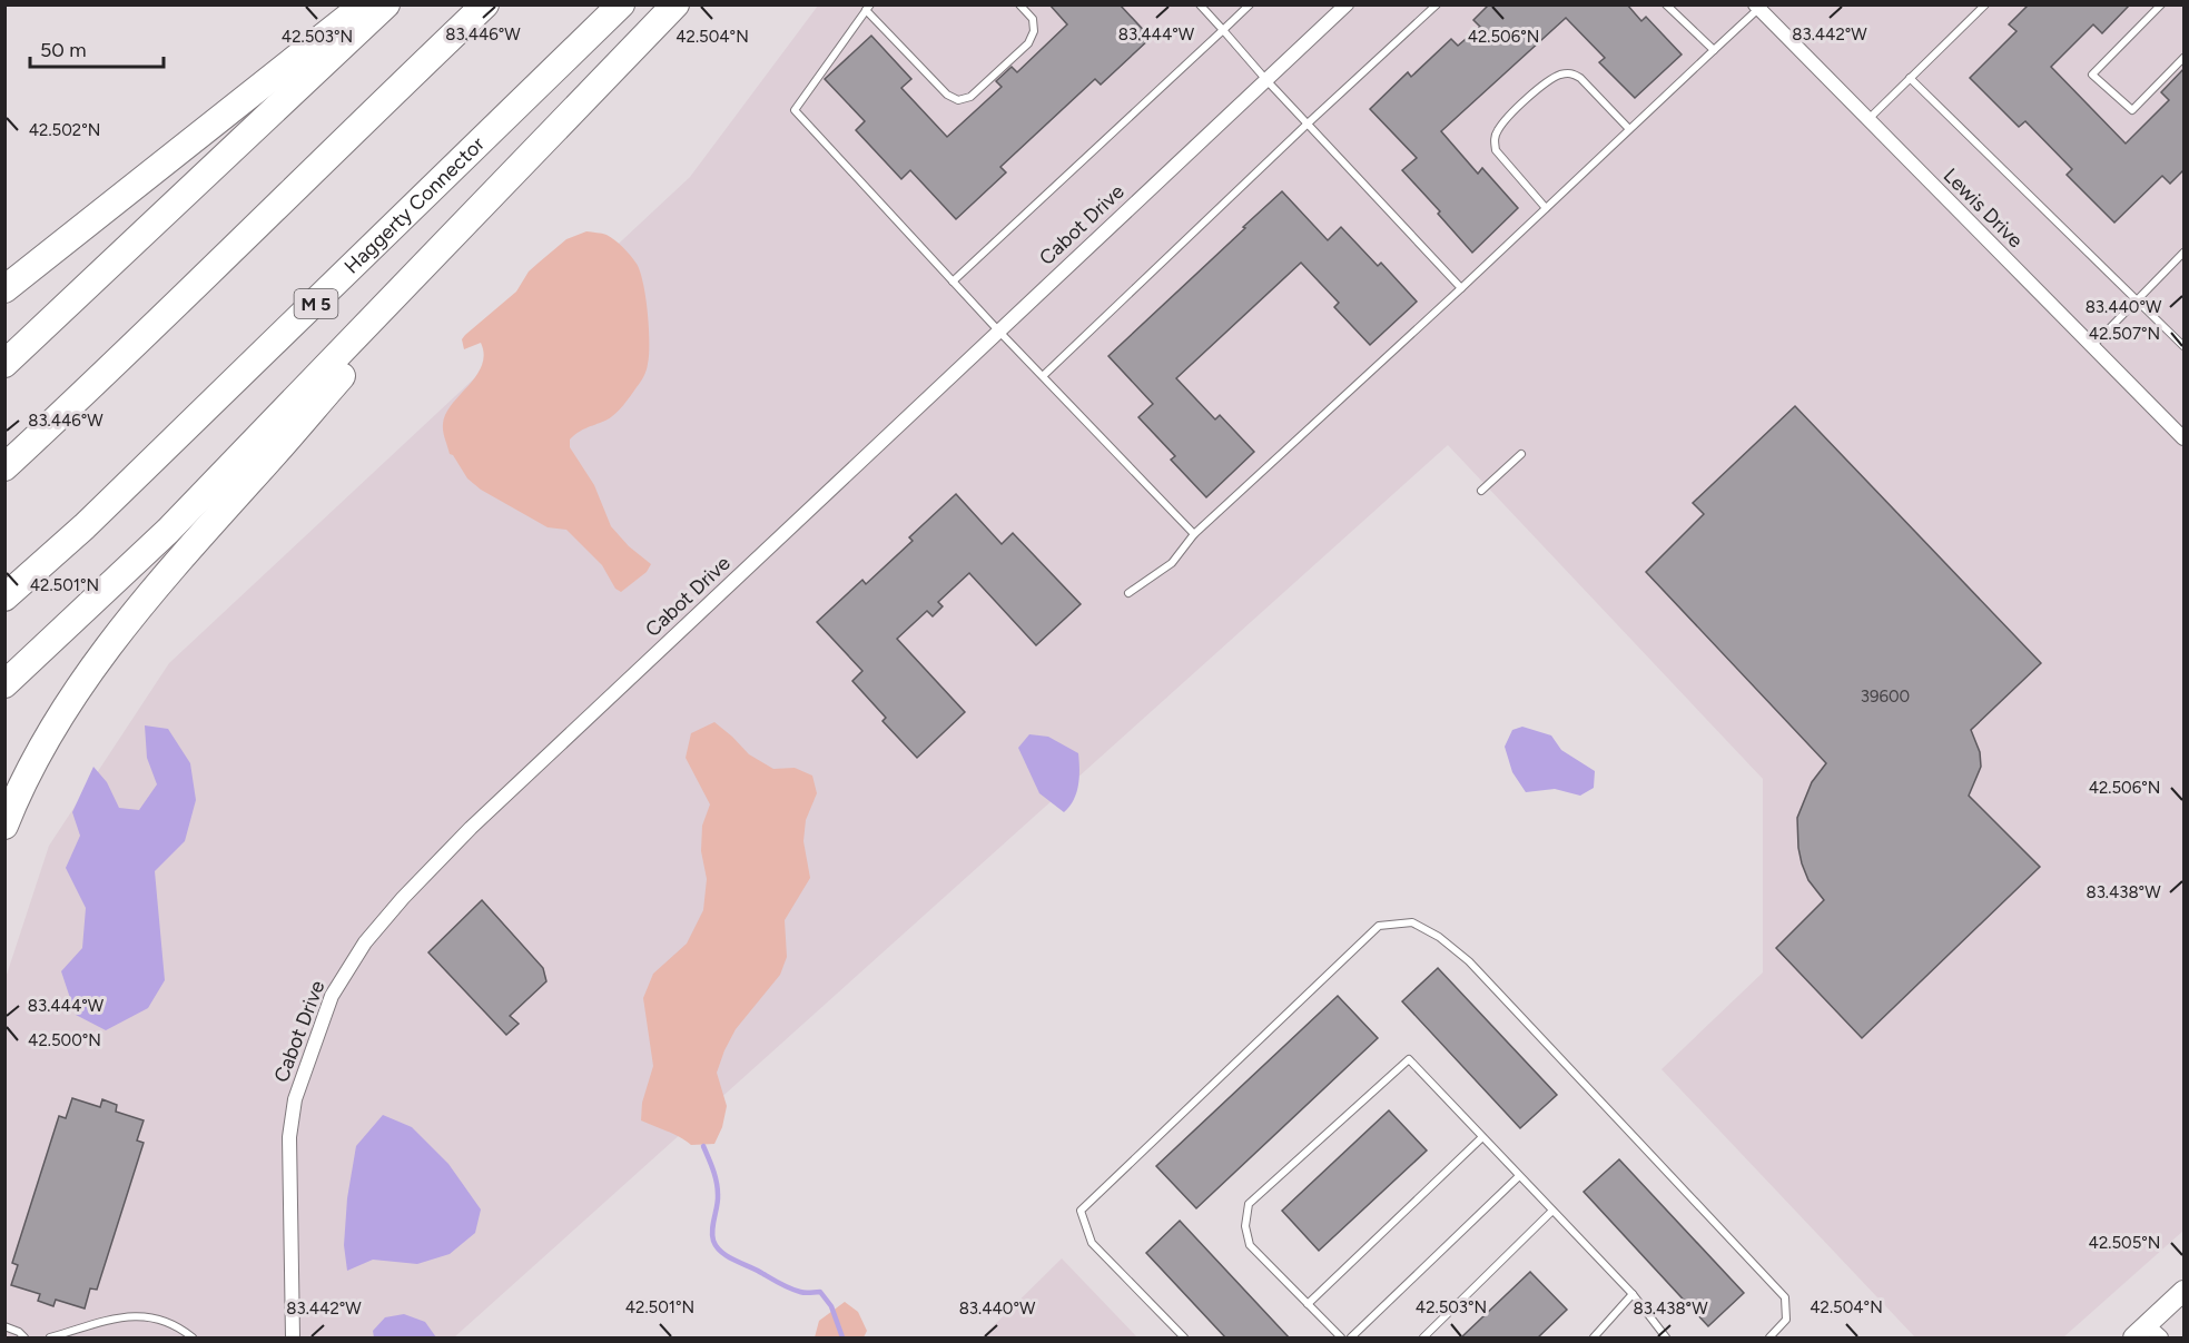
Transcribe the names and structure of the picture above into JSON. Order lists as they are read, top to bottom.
{
  "streets": {
    "highway": ["Haggerty Connector", "M 5"],
    "street": ["Lewis Drive", "Cabot Drive"]
  },
  "house_numbers": ["39600"],
  "scale_bar": "50 m",
  "coordinates": [
    "83.446°W",
    "83.444°W",
    "83.442°W",
    "42.503°N",
    "42.504°N",
    "42.506°N",
    "42.502°N",
    "83.440°W",
    "42.507°N",
    "42.501°N",
    "83.438°W",
    "42.500°N",
    "42.505°N"
  ]
}
